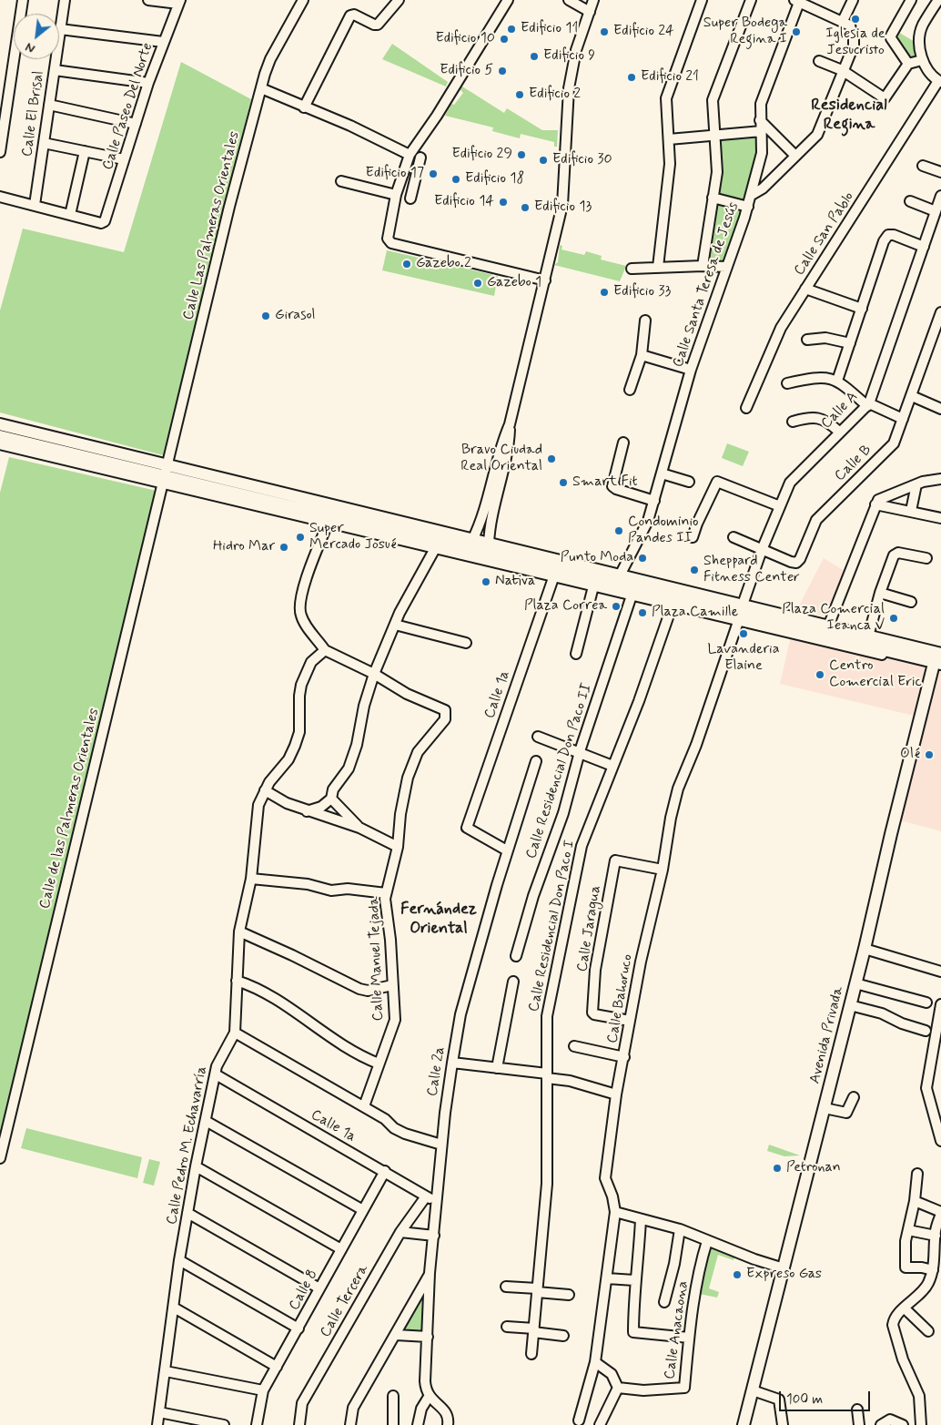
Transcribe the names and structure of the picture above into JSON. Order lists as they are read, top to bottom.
{
  "streets": {
    "main road": ["Avenida Privada"],
    "street": [
      "Calle Paseo Del Norte",
      "Calle El Brisal",
      "Calle Las Palmeras Orientales",
      "Calle San Pablo",
      "Calle Santa Teresa de Jesús",
      "Calle A",
      "Calle B",
      "Calle 1a",
      "Calle Residencial Don Paco II",
      "Calle de las Palmeras Orientales",
      "Calle Residencial Don Paco I",
      "Calle Jaragua",
      "Calle Manuel Tejada",
      "Calle Bahoruco",
      "Calle 2a",
      "Calle Pedro M. Echavarría",
      "Calle 8",
      "Calle Tercera",
      "Calle Anacaona"
    ]
  },
  "crossings": [
    ["Calle Las Palmeras Orientales", "Calle de las Palmeras Orientales"],
    ["Calle A", "Calle B"],
    ["Calle A", "Calle Bahoruco"],
    ["Calle 1a", "Calle 2a"],
    ["Calle 1a", "Calle Pedro M. Echavarría"],
    ["Calle 1a", "Calle 8"],
    ["Calle 1a", "Calle Tercera"],
    ["Calle Jaragua", "Calle Bahoruco"]
  ],
  "districts": ["Residencial Regina", "Fernández Oriental"],
  "places": [
    "Iglesia de Jesucristo",
    "Edificio 11",
    "Edificio 24",
    "Super Bodega Regina I",
    "Edificio 10",
    "Edificio 9",
    "Edificio 5",
    "Edificio 21",
    "Edificio 2",
    "Edificio 29",
    "Edificio 30",
    "Edificio 17",
    "Edificio 18",
    "Edificio 14",
    "Edificio 13",
    "Gazebo 2",
    "Gazebo 1",
    "Edificio 33",
    "Girasol",
    "Bravo Ciudad Real Oriental",
    "Smart Fit",
    "Condominio Pandes II",
    "Super Mercado Josué",
    "Hidro Mar",
    "Punto Moda",
    "Sheppard Fitness Center",
    "Nativa",
    "Plaza Correa",
    "Plaza Camille",
    "Plaza Comercial Ieanca V",
    "Lavanderia Elaine",
    "Centro Comercial Eric",
    "Olé",
    "Petronan",
    "Expreso Gas"
  ],
  "scale_bar": "100 m",
  "north": "bottom left"
}
